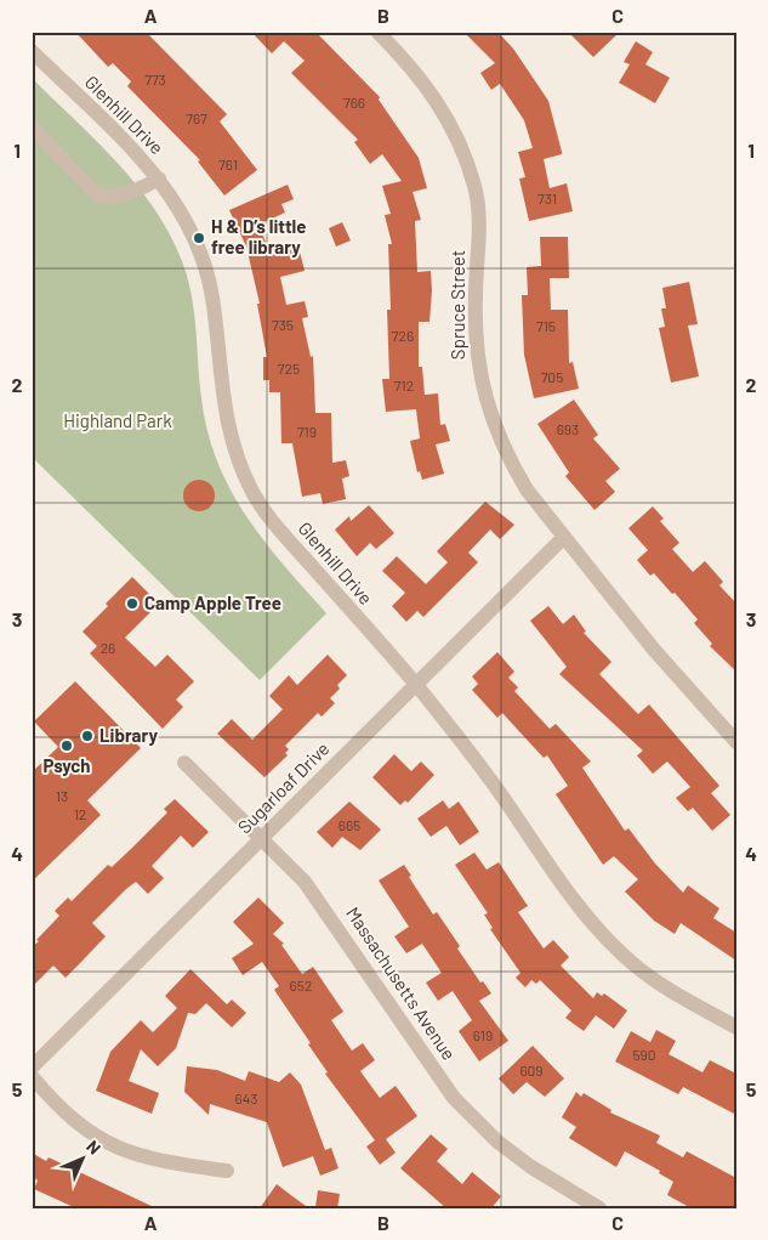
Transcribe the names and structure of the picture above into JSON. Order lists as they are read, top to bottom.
{
  "streets": {
    "street": [
      "Glenhill Drive",
      "Spruce Street",
      "Sugarloaf Drive",
      "Massachusetts Avenue"
    ]
  },
  "crossings": [
    ["Glenhill Drive", "Sugarloaf Drive"],
    ["Spruce Street", "Sugarloaf Drive"],
    ["Sugarloaf Drive", "Massachusetts Avenue"]
  ],
  "parks": ["Highland Park"],
  "places": [
    "H & D’s little free library",
    "Camp Apple Tree",
    "Library",
    "Psych"
  ],
  "house_numbers": [
    "773",
    "766",
    "767",
    "761",
    "731",
    "735",
    "715",
    "726",
    "725",
    "705",
    "712",
    "693",
    "719",
    "26",
    "13",
    "12",
    "665",
    "652",
    "619",
    "590",
    "609",
    "643"
  ],
  "north": "top right",
  "grid": {
    "columns": ["A", "B", "C"],
    "rows": [
      "1",
      "2",
      "3",
      "4",
      "5"
    ]
  }
}
